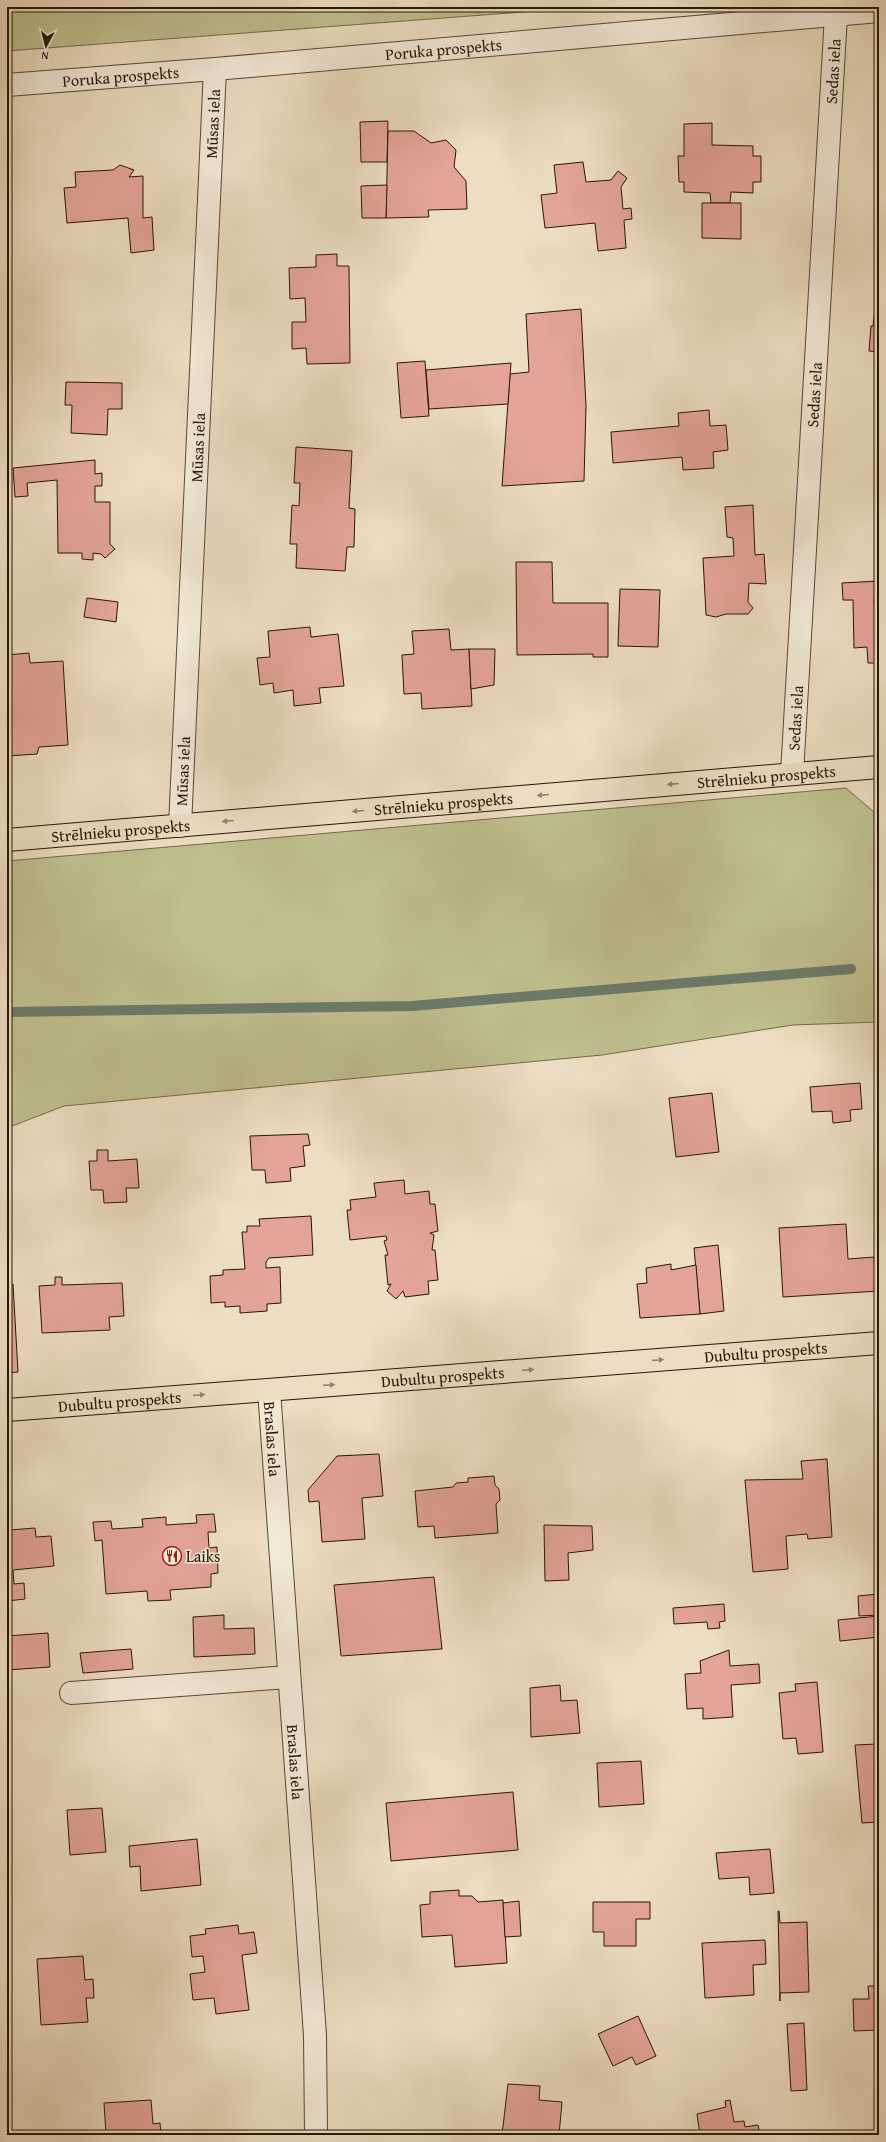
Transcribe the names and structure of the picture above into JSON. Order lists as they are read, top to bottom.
{
  "streets": {
    "main road": ["Strēlnieku prospekts", "Dubultu prospekts"],
    "street": [
      "Poruka prospekts",
      "Sedas iela",
      "Mūsas iela",
      "Braslas iela"
    ]
  },
  "crossings": [
    ["Poruka prospekts", "Sedas iela"],
    ["Poruka prospekts", "Mūsas iela"],
    ["Sedas iela", "Strēlnieku prospekts"],
    ["Mūsas iela", "Strēlnieku prospekts"],
    ["Dubultu prospekts", "Braslas iela"]
  ],
  "one_way": ["Strēlnieku prospekts", "Dubultu prospekts"],
  "places": {
    "restaurant": ["Laiks"]
  },
  "north": "bottom"
}
